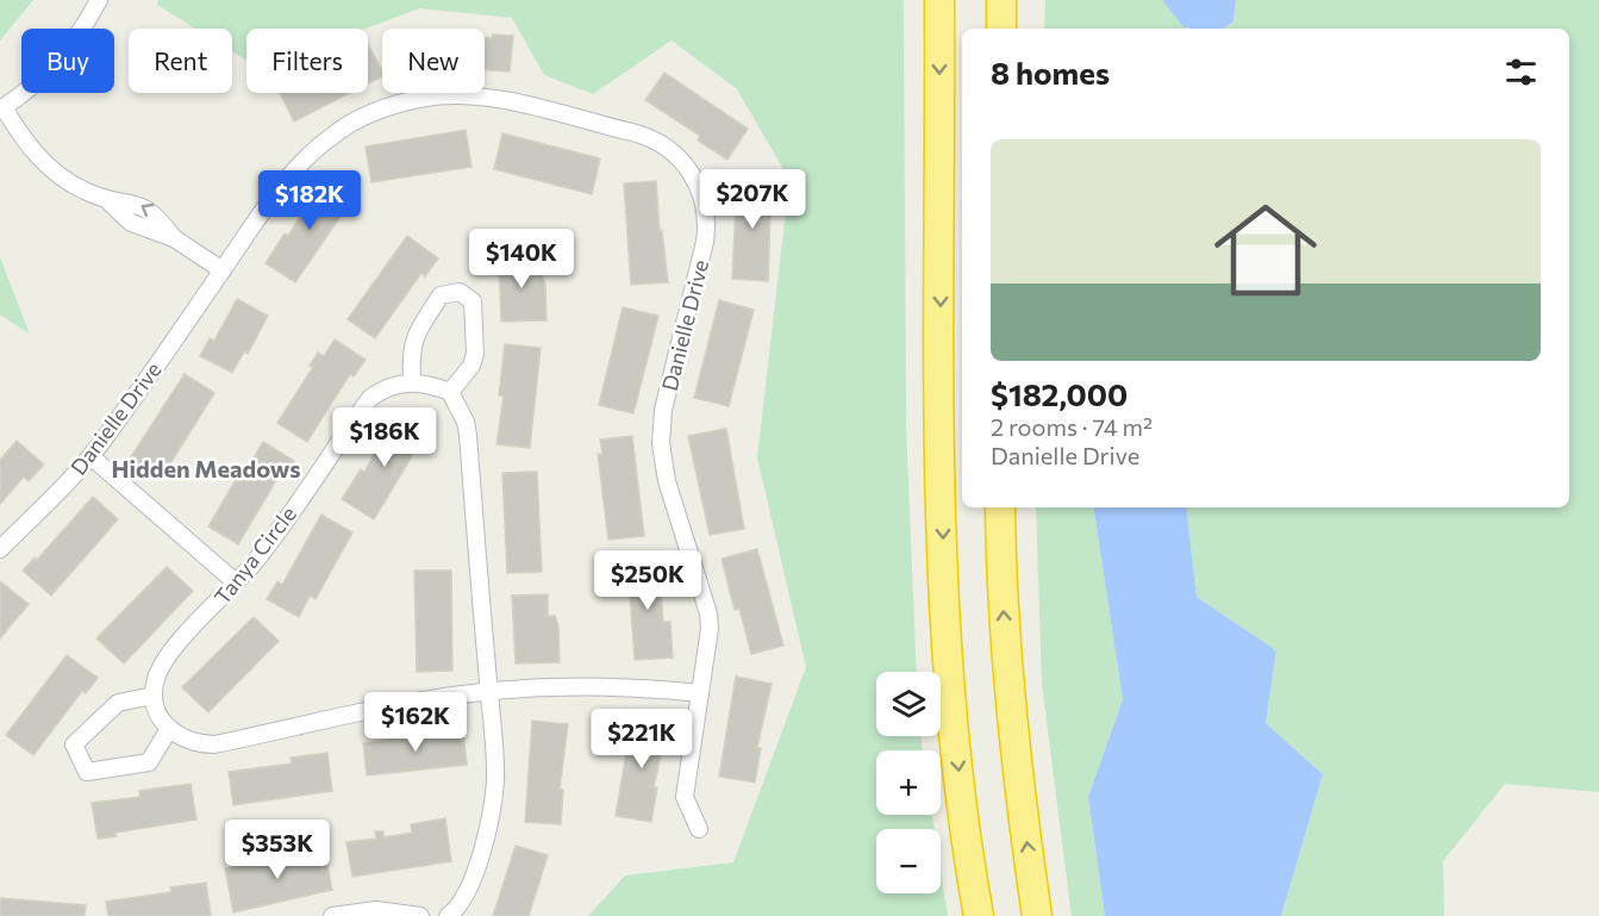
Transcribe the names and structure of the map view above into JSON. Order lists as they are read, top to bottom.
{
  "streets": {
    "street": ["Danielle Drive", "Tanya Circle"]
  },
  "districts": ["Hidden Meadows"],
  "page": {
    "chip": [
      "Buy",
      "Rent",
      "Filters",
      "New"
    ],
    "heading": "8 homes",
    "list": [
      {
        "name": "$182,000",
        "note": "2 rooms · 74 m² · Danielle Drive"
      }
    ],
    "price": [
      "$207K",
      "$182K",
      "$140K",
      "$186K",
      "$250K",
      "$162K",
      "$221K",
      "$353K"
    ],
    "map_buttons": ["+", "−"]
  }
}
